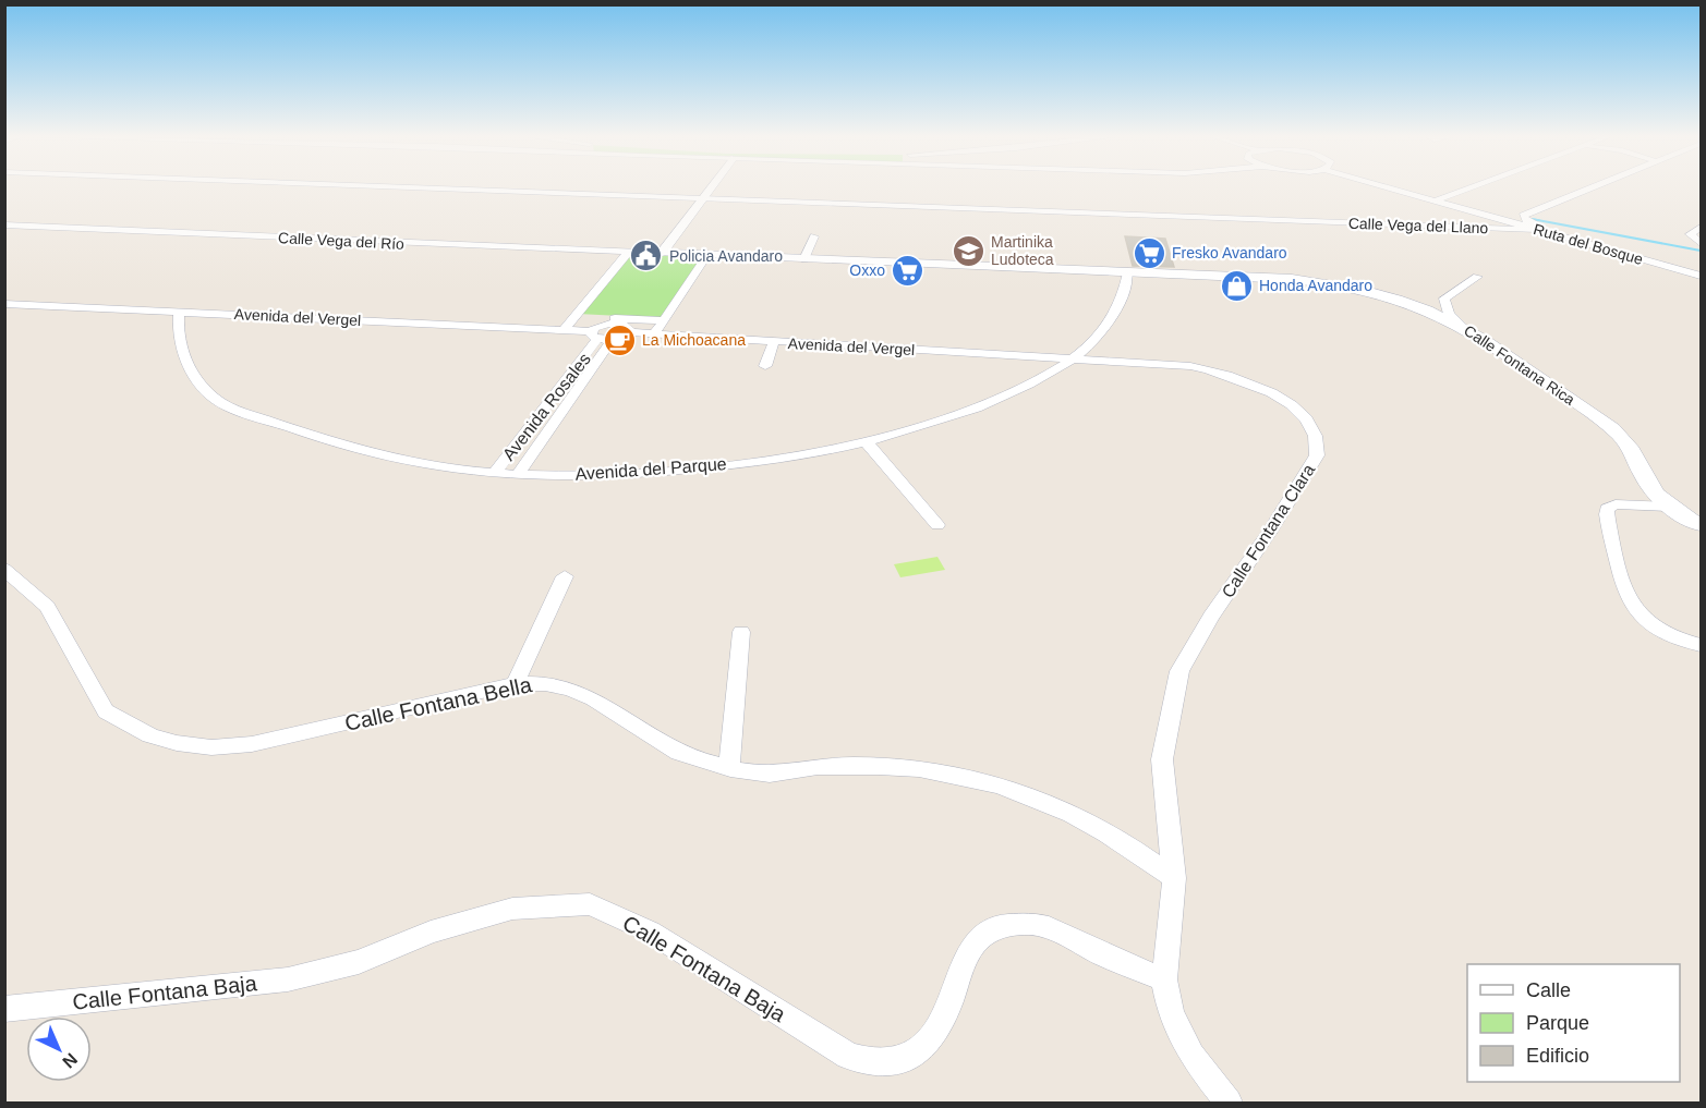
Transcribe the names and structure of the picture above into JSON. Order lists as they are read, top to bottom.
{
  "streets": {
    "street": [
      "Calle Vega del Llano",
      "Calle Vega del Río",
      "Ruta del Bosque",
      "Avenida del Vergel",
      "Calle Fontana Rica",
      "Avenida Rosales",
      "Avenida del Parque",
      "Calle Fontana Clara",
      "Calle Fontana Bella",
      "Calle Fontana Baja"
    ]
  },
  "crossings": [
    ["Calle Vega del Llano", "Ruta del Bosque"],
    ["Calle Vega del Río", "Calle Fontana Rica"],
    ["Calle Vega del Río", "Avenida Rosales"],
    ["Calle Vega del Río", "Avenida del Parque"],
    ["Avenida del Vergel", "Avenida Rosales"],
    ["Avenida del Vergel", "Avenida del Parque"],
    ["Avenida del Vergel", "Calle Fontana Clara"],
    ["Calle Fontana Rica", "Avenida del Parque"],
    ["Avenida Rosales", "Avenida del Parque"],
    ["Avenida del Parque", "Calle Fontana Clara"],
    ["Calle Fontana Clara", "Calle Fontana Bella"]
  ],
  "places": {
    "school or university": ["Martinika Ludoteca"],
    "supermarket": ["Fresko Avandaro", "Oxxo"],
    "public building": ["Policia Avandaro"],
    "shop": ["Honda Avandaro"],
    "cafe": ["La Michoacana"]
  },
  "legend": ["Calle", "Parque", "Edificio"],
  "north": "bottom right"
}
